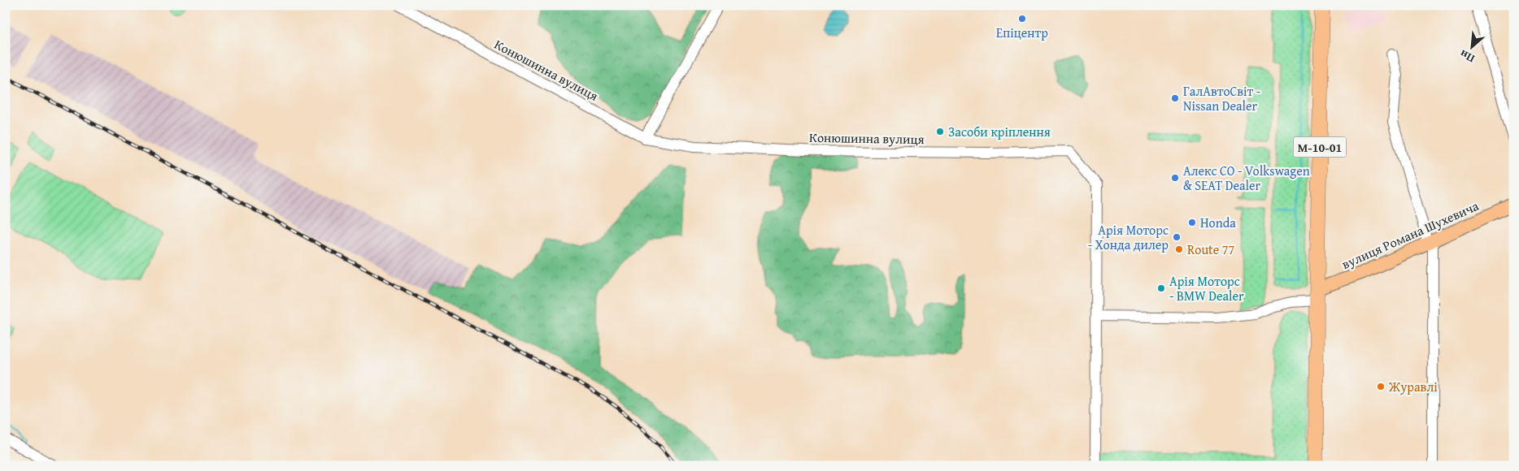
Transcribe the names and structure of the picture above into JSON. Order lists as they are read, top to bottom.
{
  "streets": {
    "highway": ["М-10-01"],
    "main road": ["вулиця Романа Шухевича"],
    "street": ["Конюшинна вулиця"]
  },
  "crossings": [
    ["М-10-01", "вулиця Романа Шухевича"]
  ],
  "places": [
    "Епіцентр",
    "ГалАвтоСвіт - Nissan Dealer",
    "Засоби кріплення",
    "Алекс CO - Volkswagen & SEAT Dealer",
    "Honda",
    "Арія Моторс - Хонда дилер",
    "Route 77",
    "Арія Моторс - BMW Dealer",
    "Журавлі"
  ],
  "north": "bottom left"
}
